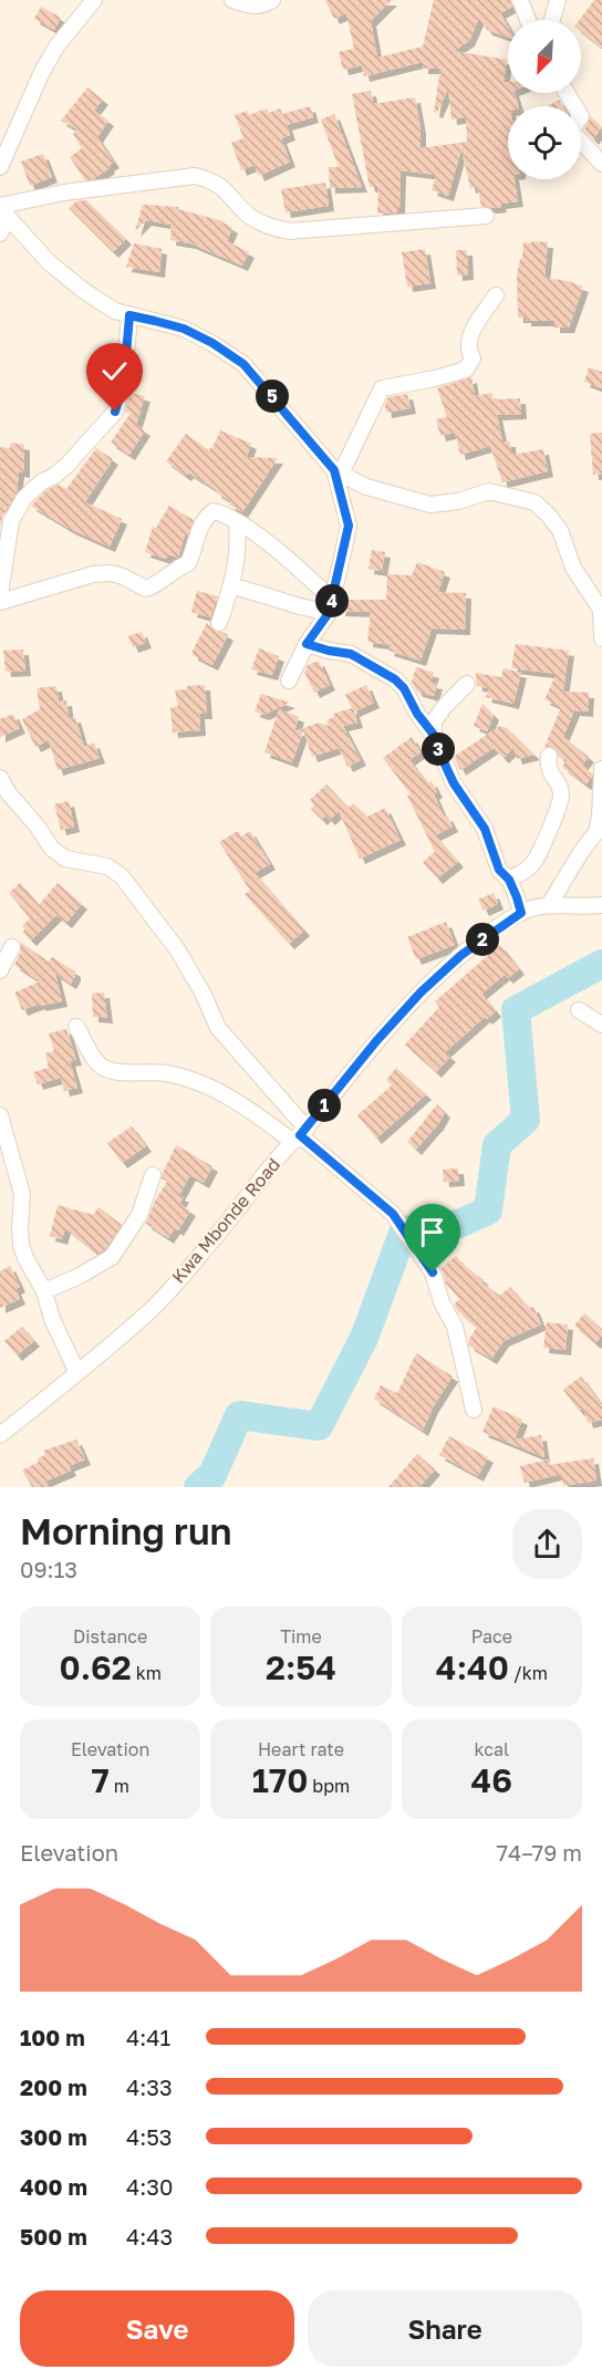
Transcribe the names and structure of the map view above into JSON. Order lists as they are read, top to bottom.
{
  "streets": {
    "street": ["Kwa Mbonde Road"]
  },
  "north": "bottom left",
  "page": {
    "pins": [
      "5",
      "4",
      "3",
      "2",
      "1"
    ],
    "heading": ["Morning run", "09:13"],
    "stats": [
      ["Distance", "0.62 km"],
      ["Time", "2:54"],
      ["Pace", "4:40 /km"],
      ["Elevation", "7 m"],
      ["Heart rate", "170 bpm"],
      ["kcal", "46"]
    ],
    "chart": ["Elevation", "74–79 m"],
    "list": [
      {
        "name": "100 m",
        "note": "4:41"
      },
      {
        "name": "200 m",
        "note": "4:33"
      },
      {
        "name": "300 m",
        "note": "4:53"
      },
      {
        "name": "400 m",
        "note": "4:30"
      },
      {
        "name": "500 m",
        "note": "4:43"
      }
    ],
    "buttons": ["Save", "Share"]
  }
}
